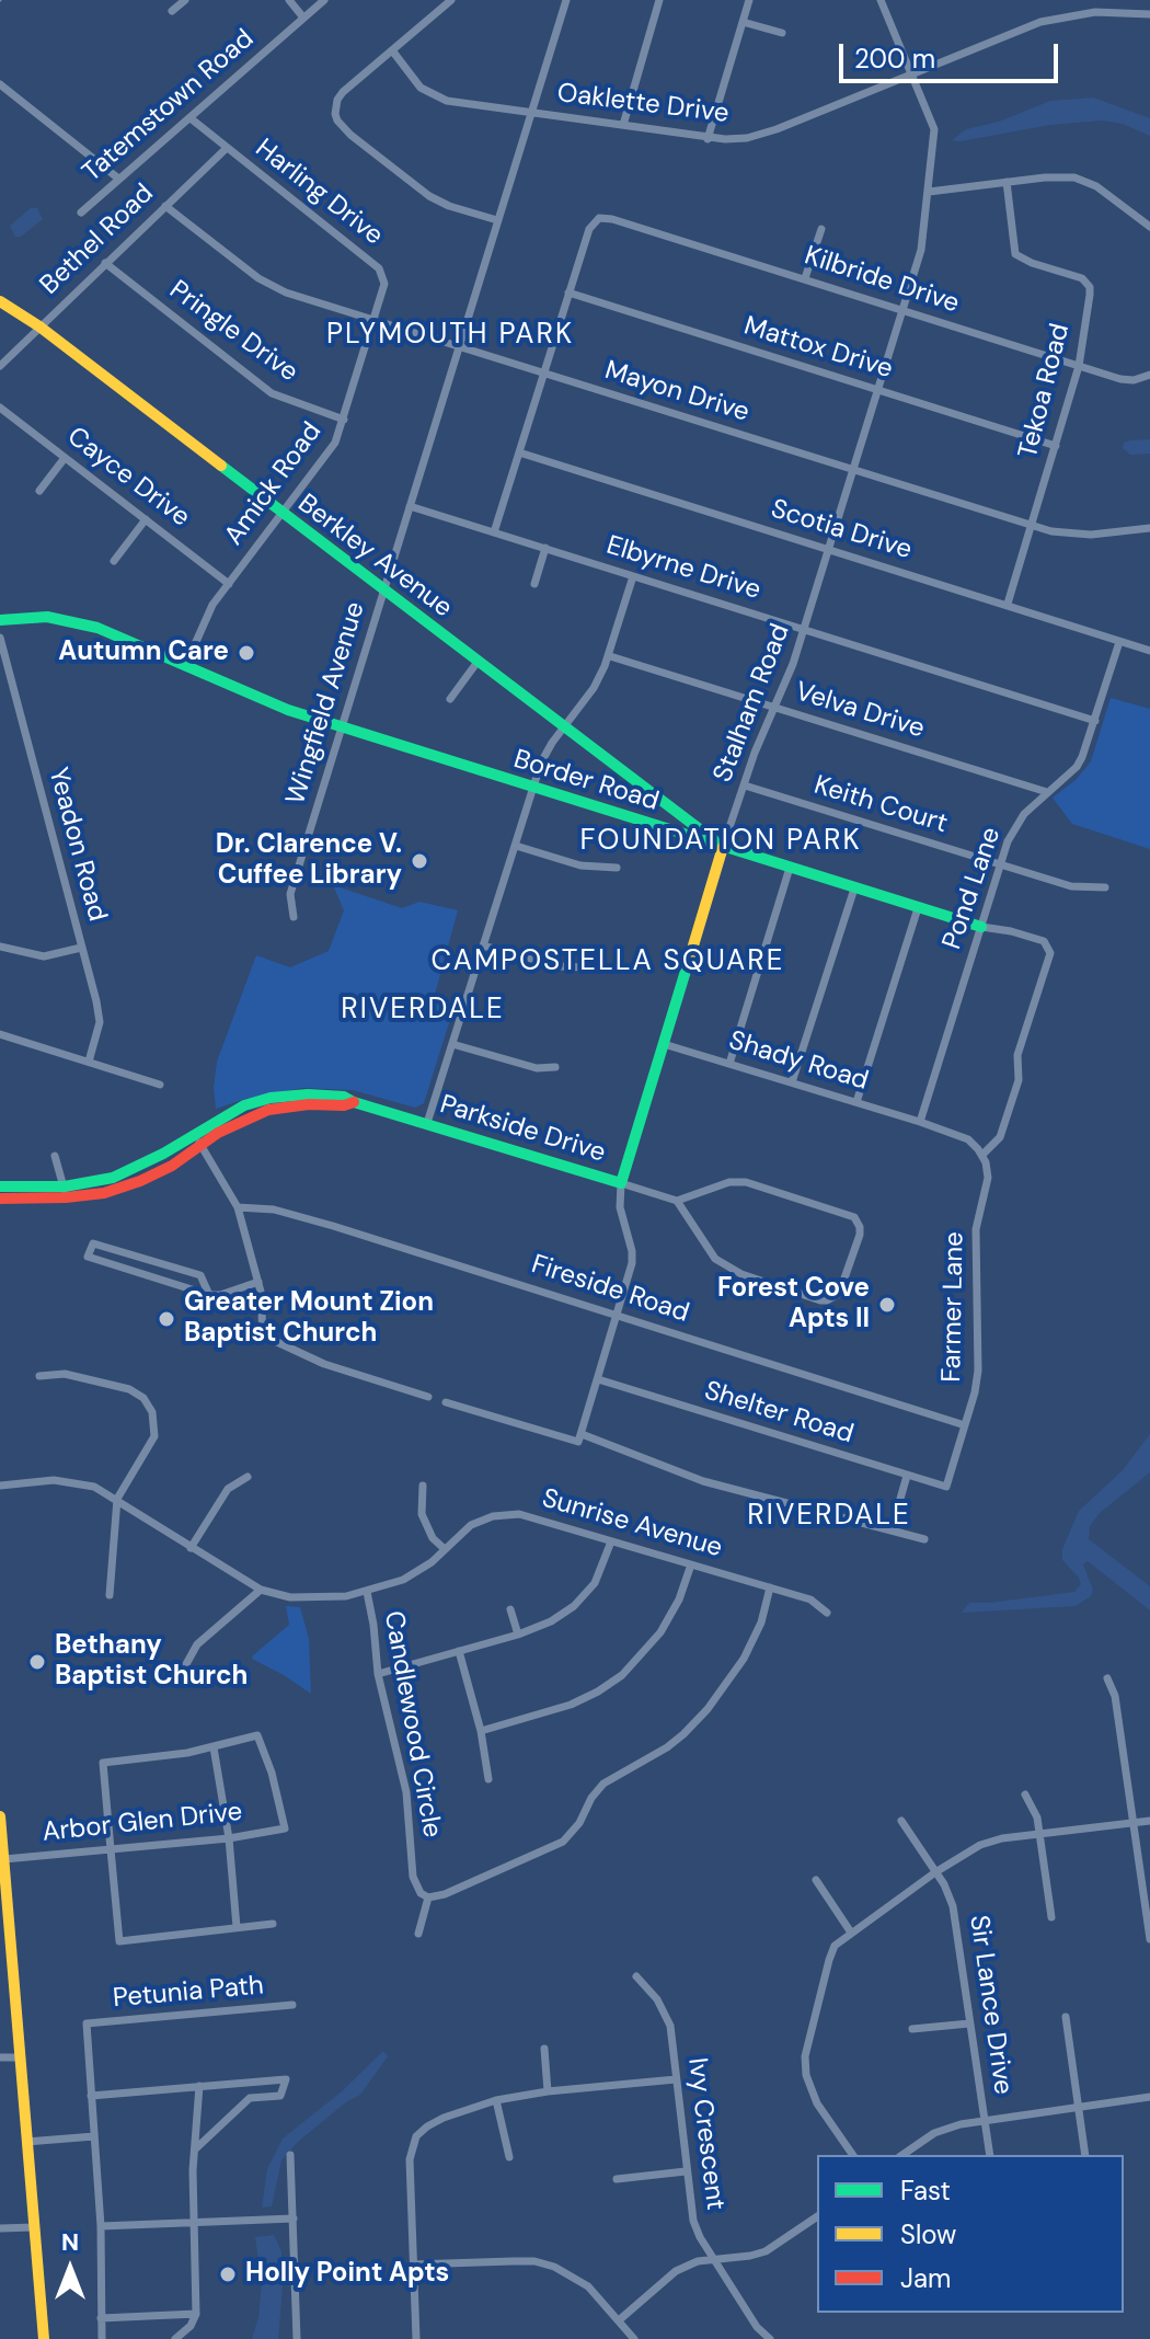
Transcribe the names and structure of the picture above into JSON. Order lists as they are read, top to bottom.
{
  "streets": {
    "street": [
      "Oaklette Drive",
      "Tatemstown Road",
      "Harling Drive",
      "Bethel Road",
      "Kilbride Drive",
      "Pringle Drive",
      "Mattox Drive",
      "Tekoa Road",
      "Mayon Drive",
      "Cayce Drive",
      "Amick Road",
      "Scotia Drive",
      "Berkley Avenue",
      "Elbyrne Drive",
      "Wingfield Avenue",
      "Stalham Road",
      "Velva Drive",
      "Border Road",
      "Keith Court",
      "Yeadon Road",
      "Pond Lane",
      "Shady Road",
      "Parkside Drive",
      "Fireside Road",
      "Farmer Lane",
      "Shelter Road",
      "Sunrise Avenue",
      "Candlewood Circle",
      "Arbor Glen Drive",
      "Petunia Path",
      "Sir Lance Drive",
      "Ivy Crescent"
    ]
  },
  "crossings": [
    ["Oaklette Drive", "Wingfield Avenue"],
    ["Oaklette Drive", "Stalham Road"],
    ["Tatemstown Road", "Harling Drive"],
    ["Harling Drive", "Bethel Road"],
    ["Harling Drive", "Mayon Drive"],
    ["Harling Drive", "Amick Road"],
    ["Bethel Road", "Pringle Drive"],
    ["Bethel Road", "Mayon Drive"],
    ["Bethel Road", "Berkley Avenue"],
    ["Kilbride Drive", "Mattox Drive"],
    ["Kilbride Drive", "Tekoa Road"],
    ["Kilbride Drive", "Stalham Road"],
    ["Pringle Drive", "Amick Road"],
    ["Mattox Drive", "Tekoa Road"],
    ["Mattox Drive", "Stalham Road"],
    ["Tekoa Road", "Mayon Drive"],
    ["Tekoa Road", "Scotia Drive"],
    ["Mayon Drive", "Amick Road"],
    ["Mayon Drive", "Wingfield Avenue"],
    ["Mayon Drive", "Stalham Road"],
    ["Cayce Drive", "Amick Road"],
    ["Amick Road", "Berkley Avenue"],
    ["Amick Road", "Border Road"],
    ["Scotia Drive", "Stalham Road"],
    ["Scotia Drive", "Pond Lane"],
    ["Berkley Avenue", "Wingfield Avenue"],
    ["Berkley Avenue", "Stalham Road"],
    ["Berkley Avenue", "Border Road"],
    ["Elbyrne Drive", "Wingfield Avenue"],
    ["Elbyrne Drive", "Stalham Road"],
    ["Elbyrne Drive", "Pond Lane"],
    ["Wingfield Avenue", "Border Road"],
    ["Stalham Road", "Velva Drive"],
    ["Stalham Road", "Border Road"],
    ["Stalham Road", "Keith Court"],
    ["Stalham Road", "Shady Road"],
    ["Stalham Road", "Parkside Drive"],
    ["Stalham Road", "Fireside Road"],
    ["Stalham Road", "Shelter Road"],
    ["Velva Drive", "Pond Lane"],
    ["Border Road", "Pond Lane"],
    ["Border Road", "Shady Road"],
    ["Border Road", "Farmer Lane"],
    ["Keith Court", "Pond Lane"],
    ["Pond Lane", "Shady Road"],
    ["Shady Road", "Farmer Lane"],
    ["Fireside Road", "Farmer Lane"],
    ["Farmer Lane", "Shelter Road"],
    ["Sunrise Avenue", "Candlewood Circle"]
  ],
  "districts": [
    "PLYMOUTH PARK",
    "FOUNDATION PARK",
    "CAMPOSTELLA SQUARE",
    "RIVERDALE",
    "RIVERDALE"
  ],
  "places": [
    "Autumn Care",
    "Dr. Clarence V. Cuffee Library",
    "Forest Cove Apts II",
    "Greater Mount Zion Baptist Church",
    "Bethany Baptist Church",
    "Holly Point Apts"
  ],
  "legend": ["Fast", "Slow", "Jam"],
  "scale_bar": "200 m",
  "north": "top"
}
